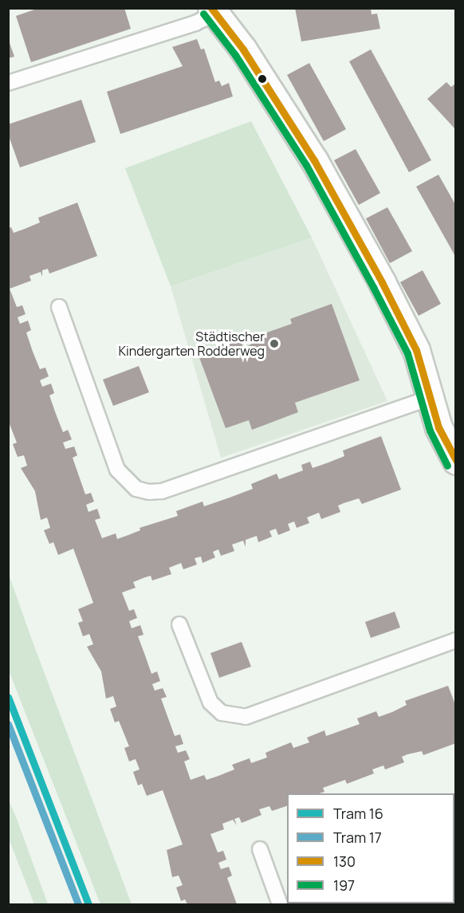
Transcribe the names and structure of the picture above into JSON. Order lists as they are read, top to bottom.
{
  "places": ["Städtischer Kindergarten Rodderweg"],
  "lines": [
    "transit line 130",
    "transit line 197",
    "tram line 16",
    "tram line 17"
  ],
  "legend": [
    "Tram 16",
    "Tram 17",
    "130",
    "197"
  ]
}
